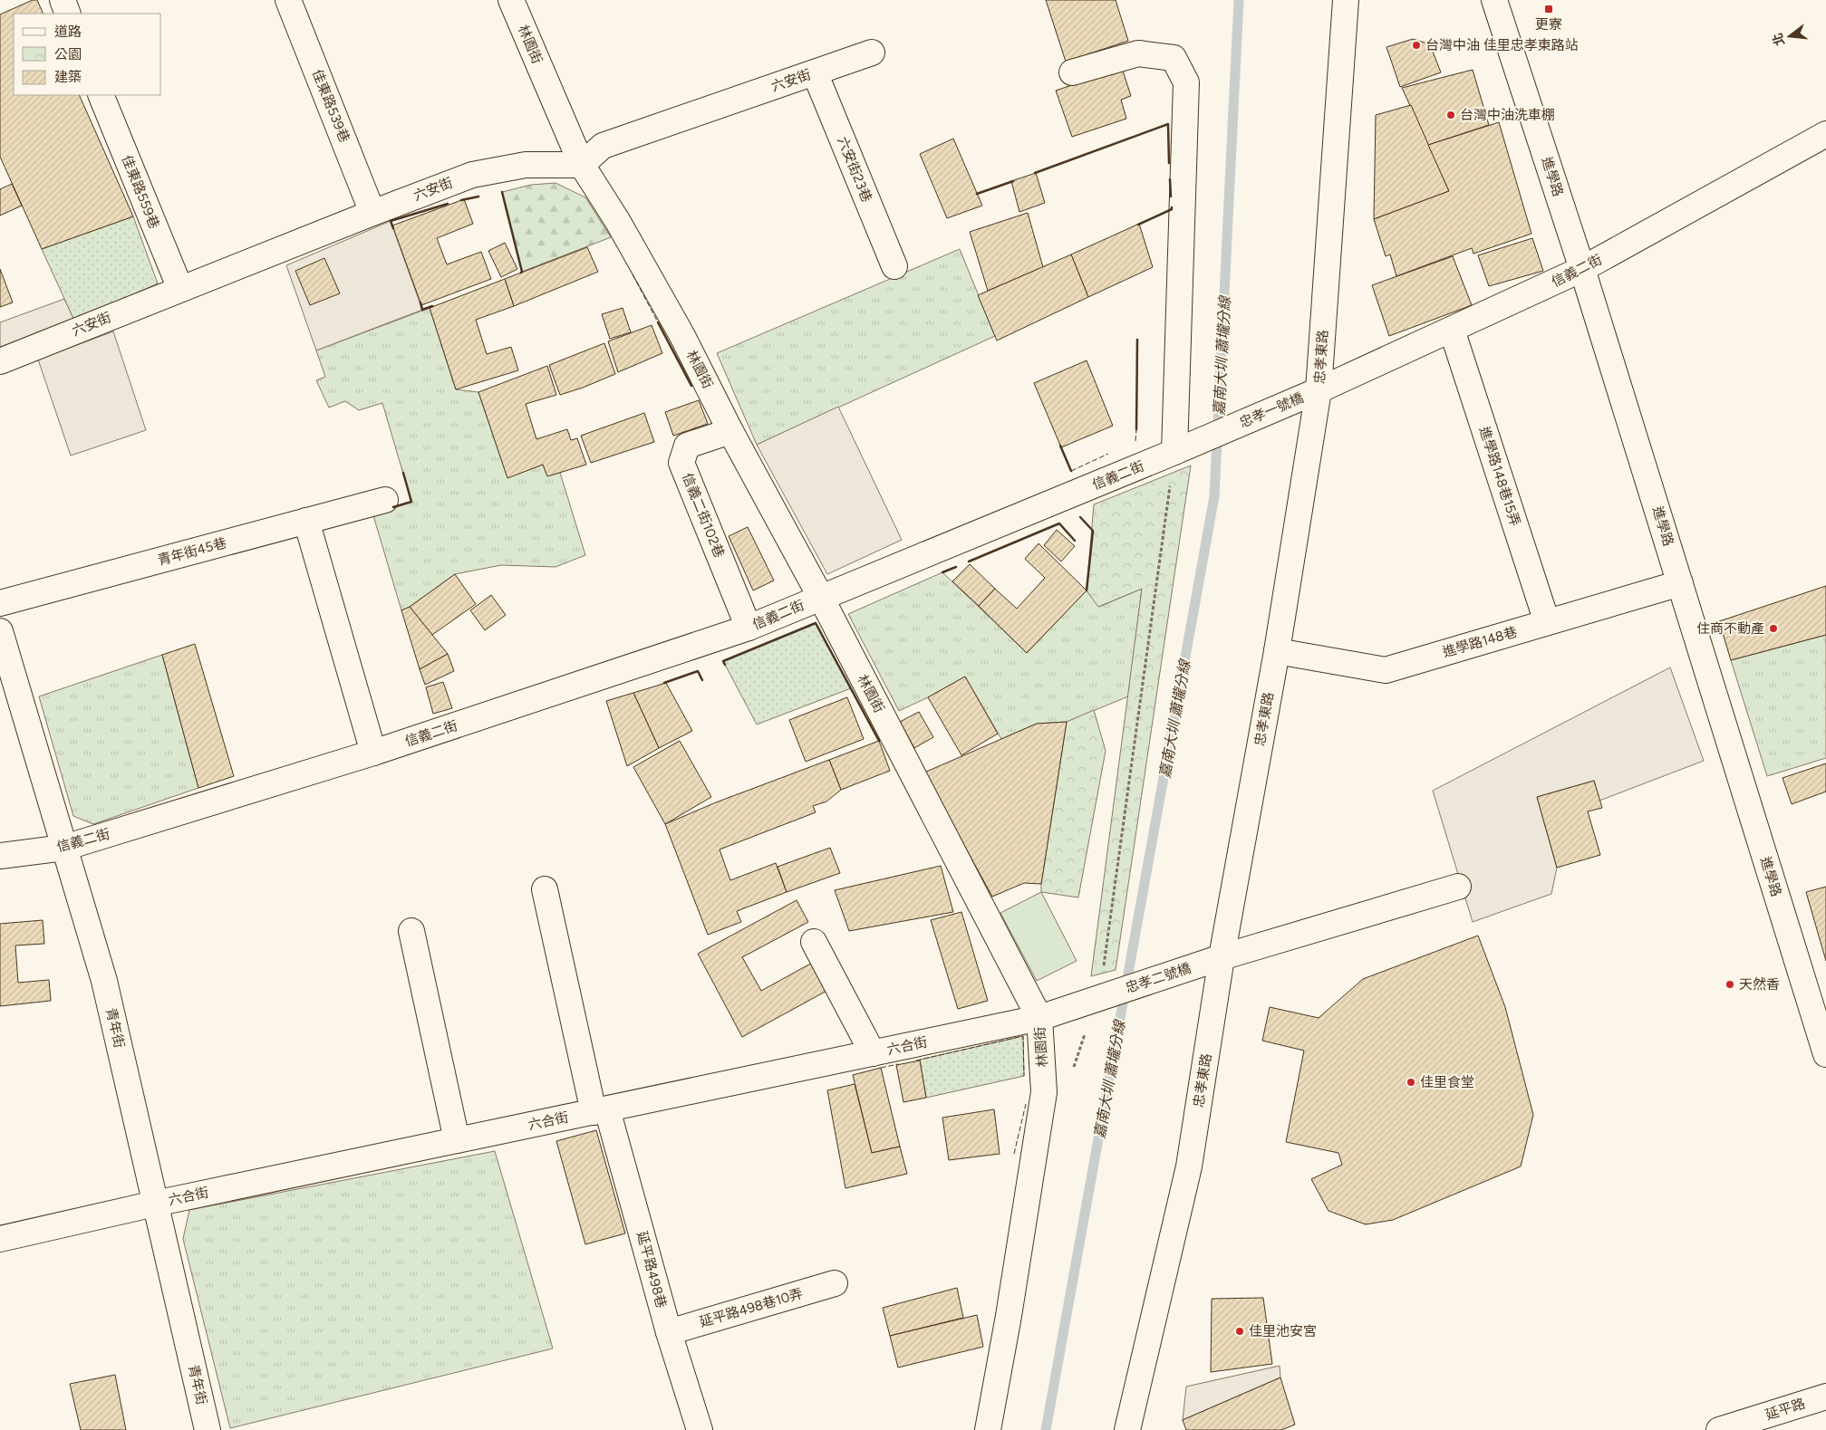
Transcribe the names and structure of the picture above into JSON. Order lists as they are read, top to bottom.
{
  "streets": {
    "street": [
      "林園街",
      "六安街",
      "佳東路539巷",
      "六安街23巷",
      "進學路",
      "佳東路559巷",
      "信義二街",
      "忠孝東路",
      "忠孝一號橋",
      "進學路148巷15弄",
      "信義二街102巷",
      "青年街45巷",
      "進學路148巷",
      "忠孝二號橋",
      "青年街",
      "六合街",
      "延平路498巷",
      "延平路498巷10弄",
      "延平路"
    ]
  },
  "crossings": [
    ["林園街", "六安街"],
    ["林園街", "信義二街"],
    ["林園街", "信義二街102巷"],
    ["林園街", "六合街"],
    ["六安街", "佳東路539巷"],
    ["六安街", "六安街23巷"],
    ["六安街", "佳東路559巷"],
    ["進學路", "信義二街"],
    ["進學路", "進學路148巷"],
    ["信義二街", "忠孝東路"],
    ["信義二街", "忠孝一號橋"],
    ["信義二街", "進學路148巷15弄"],
    ["信義二街", "信義二街102巷"],
    ["信義二街", "青年街"],
    ["忠孝東路", "忠孝一號橋"],
    ["忠孝東路", "進學路148巷"],
    ["忠孝東路", "忠孝二號橋"],
    ["進學路148巷15弄", "進學路148巷"],
    ["忠孝二號橋", "六合街"],
    ["青年街", "六合街"],
    ["六合街", "延平路498巷"],
    ["延平路498巷", "延平路498巷10弄"]
  ],
  "water": ["嘉南大圳 蕭壠分線"],
  "places": {
    "transit": ["更寮"],
    "other": [
      "台灣中油 佳里忠孝東路站",
      "台灣中油洗車棚",
      "住商不動產",
      "天然香",
      "佳里食堂",
      "佳里池安宮"
    ]
  },
  "legend": ["道路", "公園", "建築"],
  "north": "left"
}
